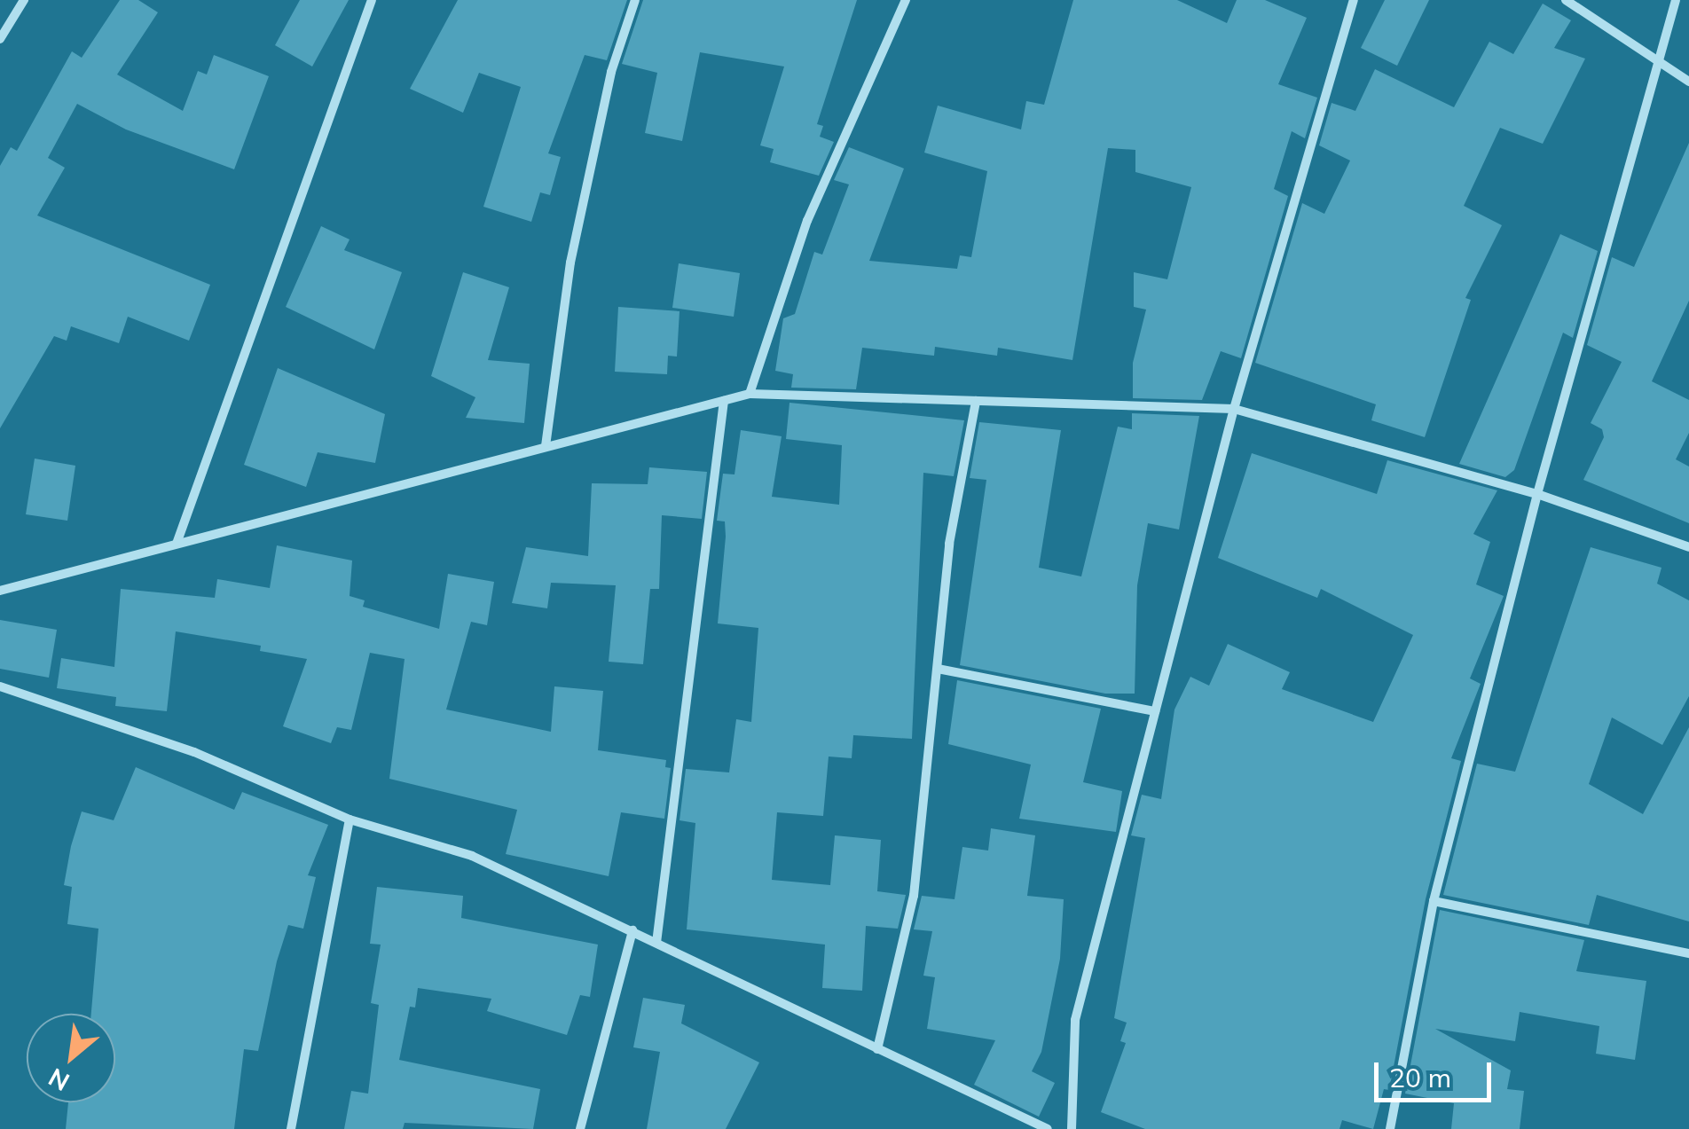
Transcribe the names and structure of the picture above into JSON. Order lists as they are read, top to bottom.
{
  "scale_bar": "20 m",
  "north": "bottom left"
}
